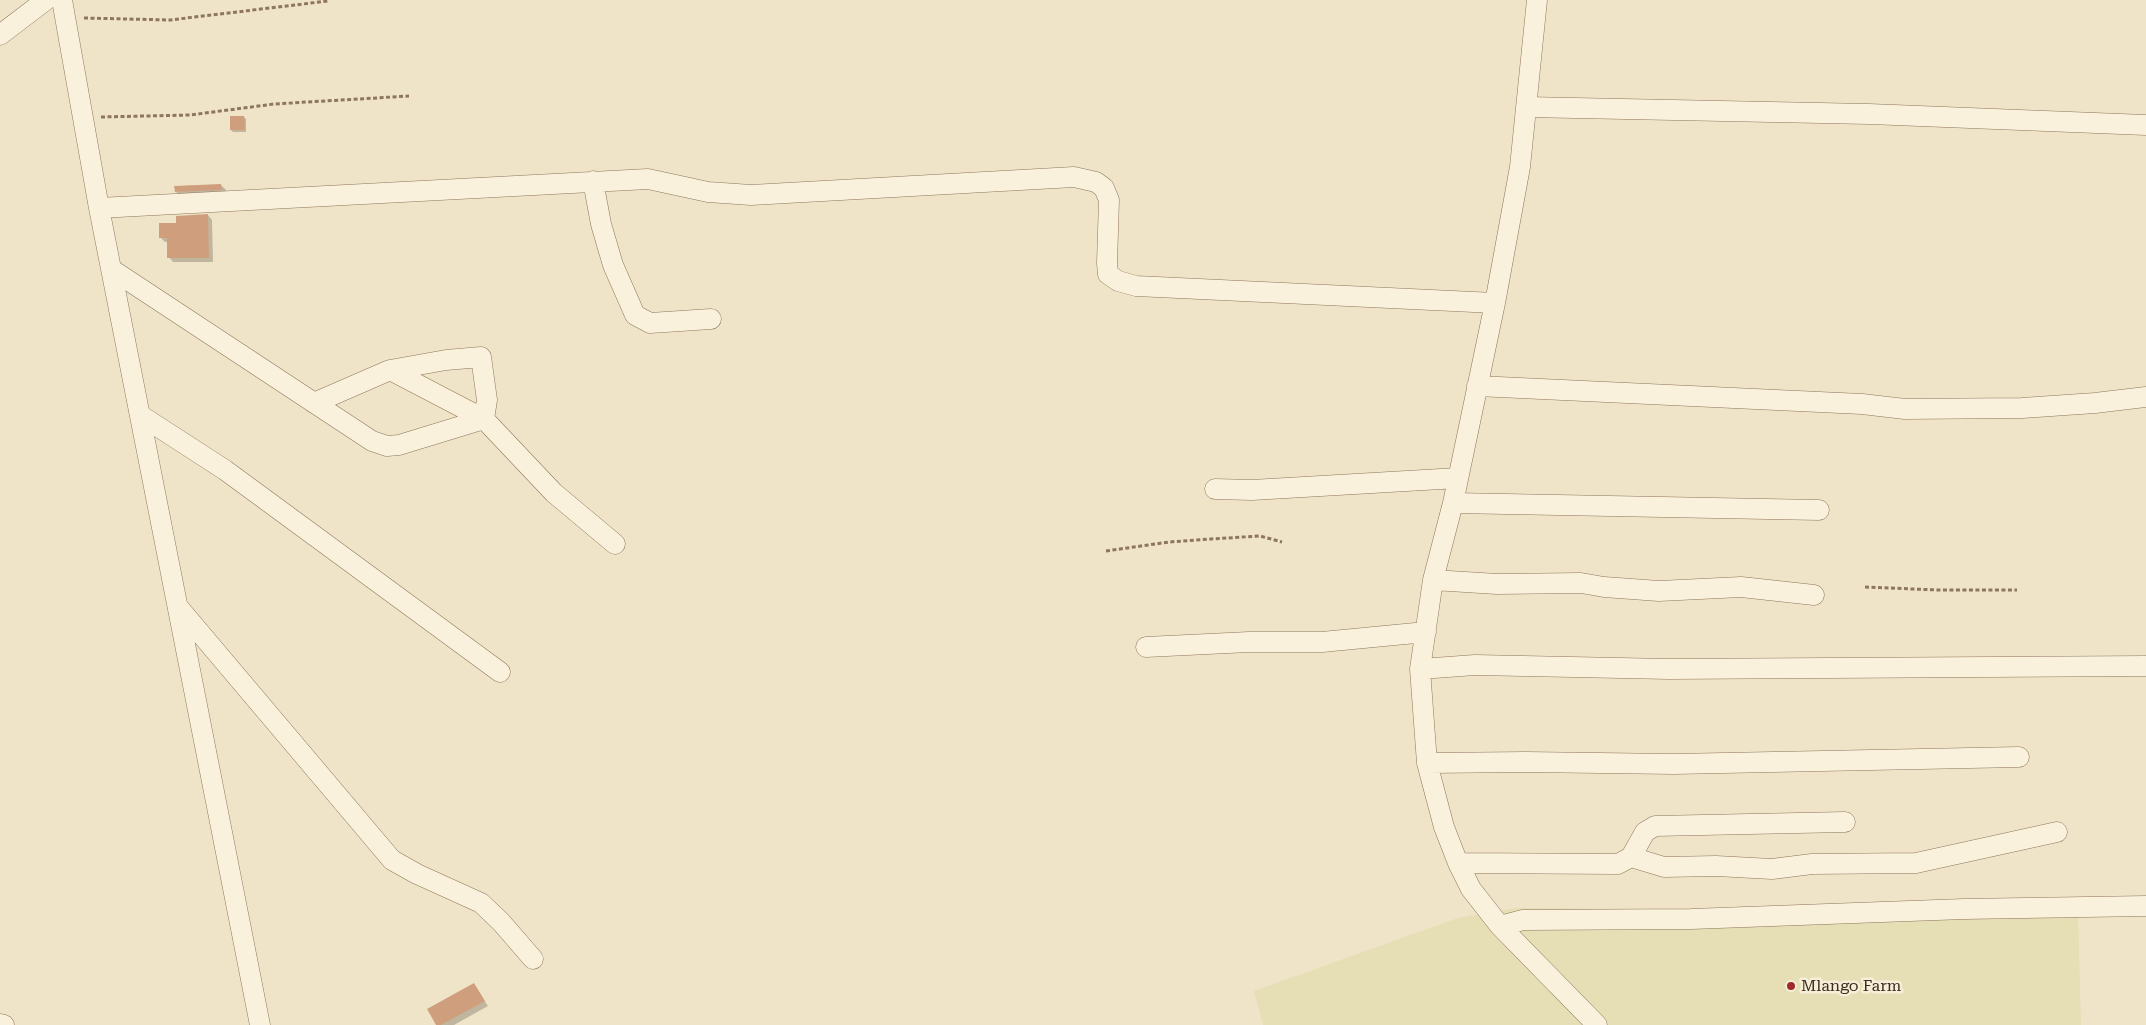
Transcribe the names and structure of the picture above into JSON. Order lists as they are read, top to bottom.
{
  "places": ["Mlango Farm"]
}
